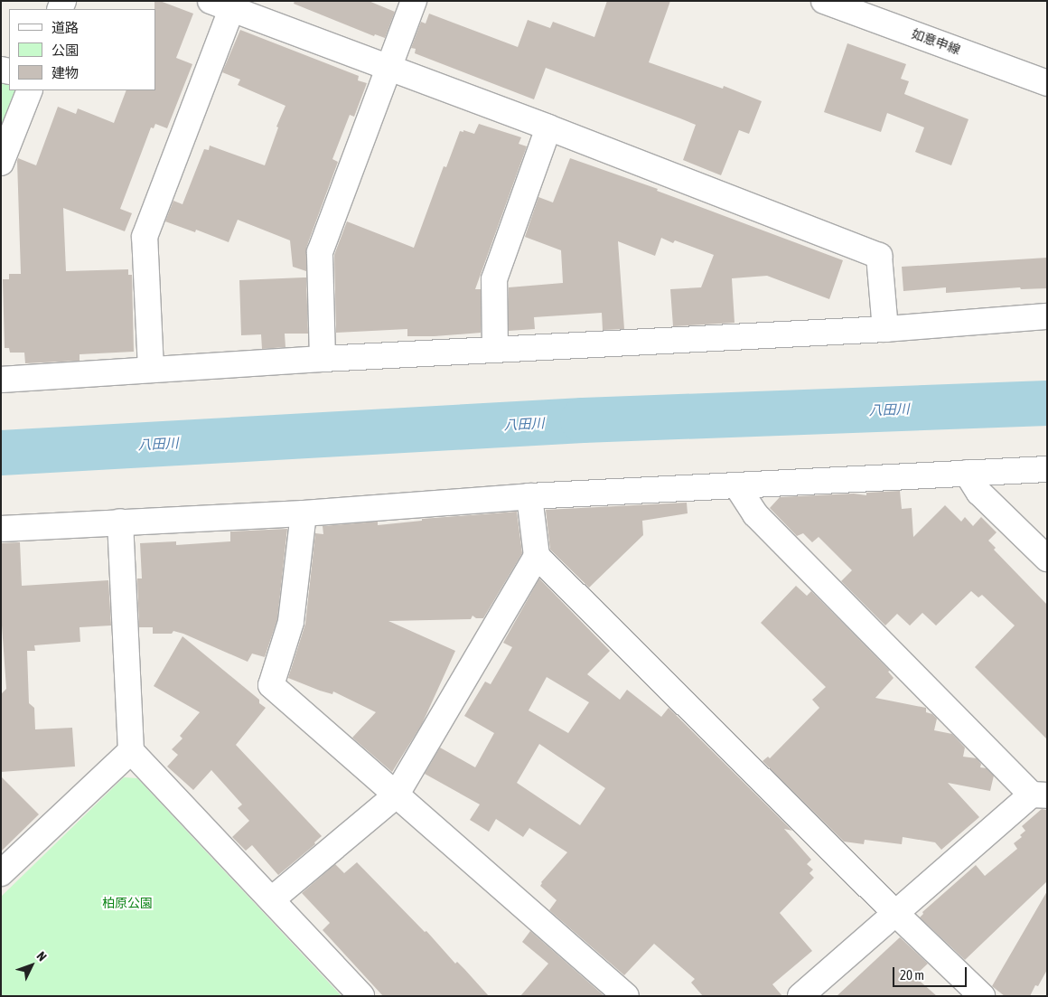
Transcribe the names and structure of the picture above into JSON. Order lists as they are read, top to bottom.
{
  "streets": {
    "street": ["如意申線"]
  },
  "water": ["八田川"],
  "parks": ["柏原公園"],
  "legend": ["道路", "公園", "建物"],
  "scale_bar": "20 m",
  "north": "top right"
}
